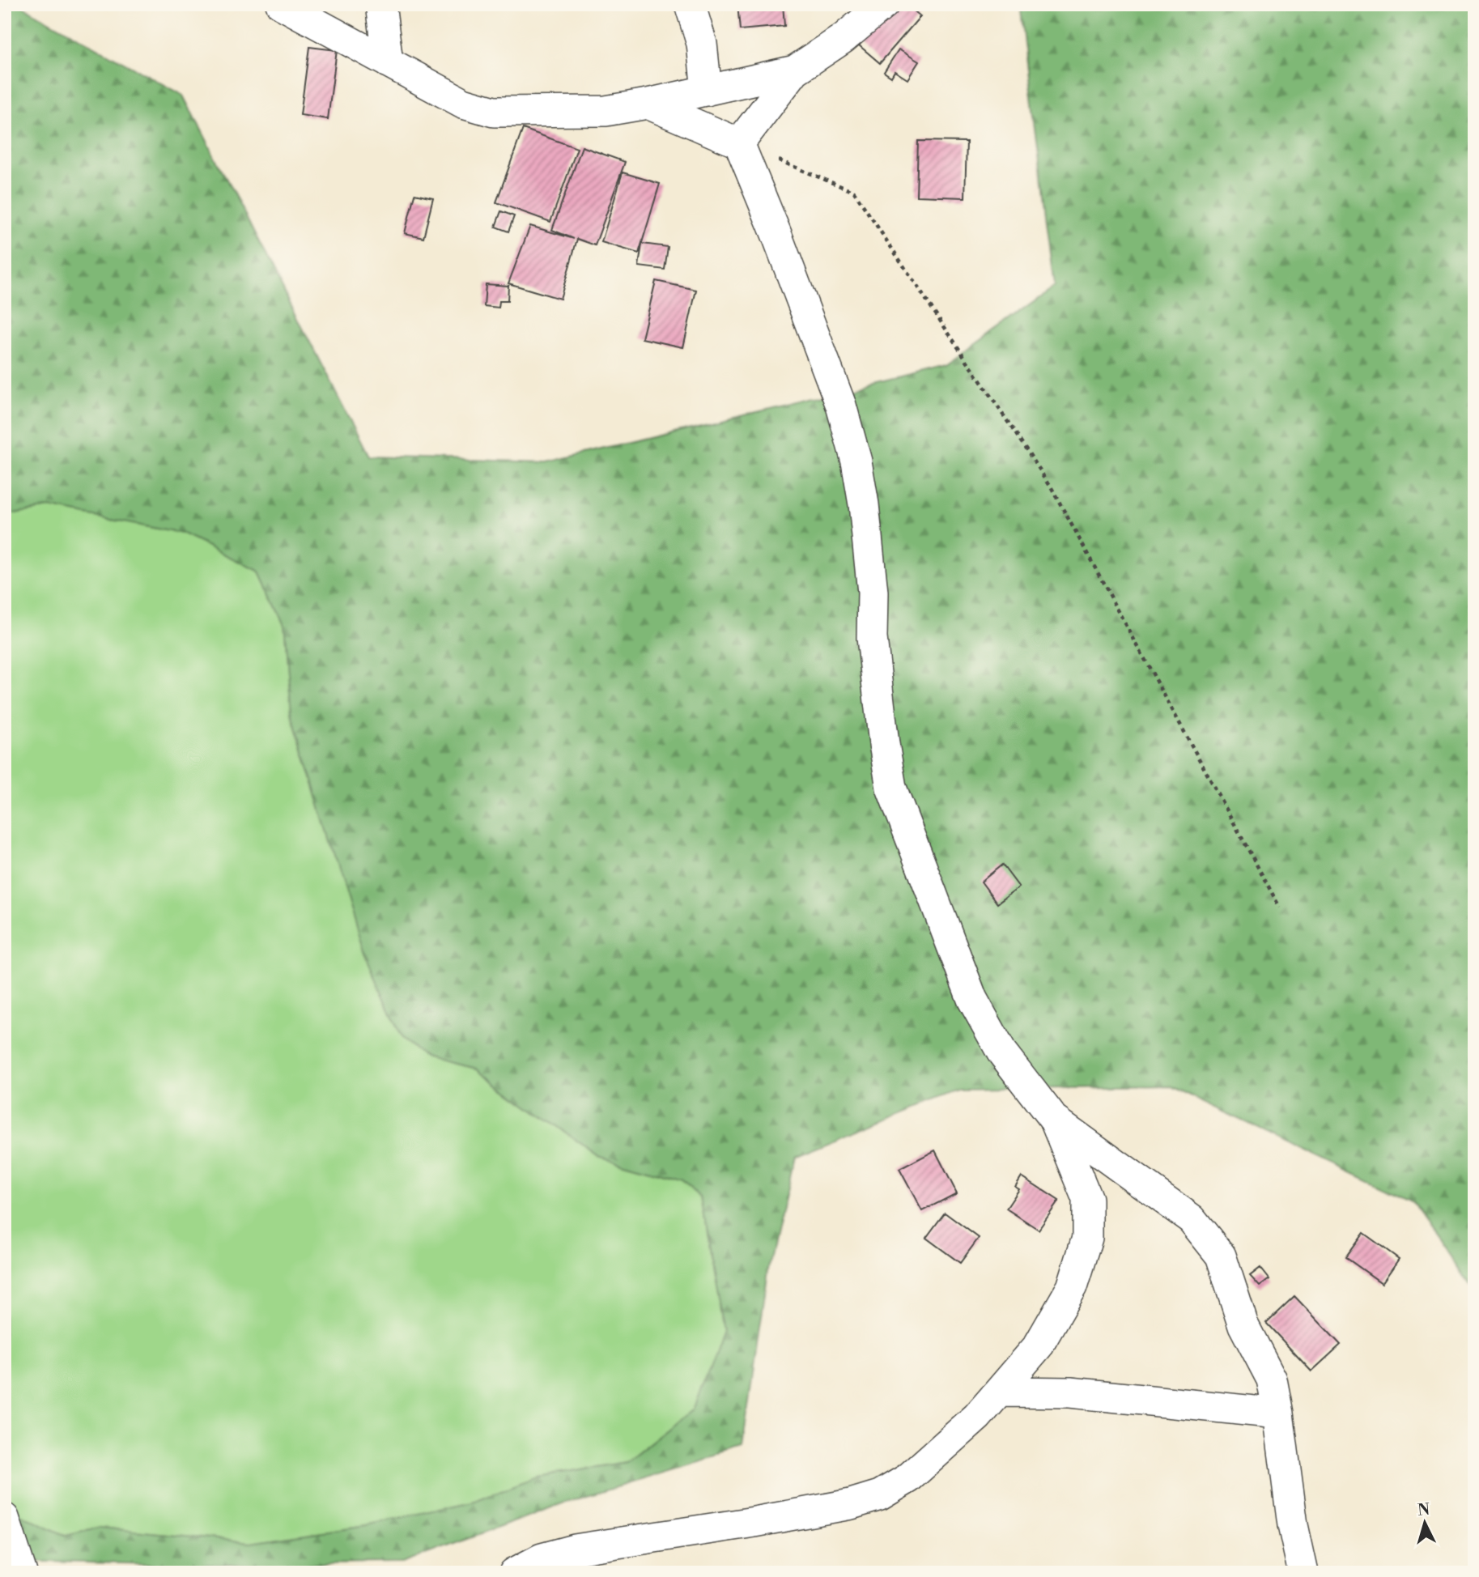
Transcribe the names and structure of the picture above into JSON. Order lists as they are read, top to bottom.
{
  "north": "top"
}
